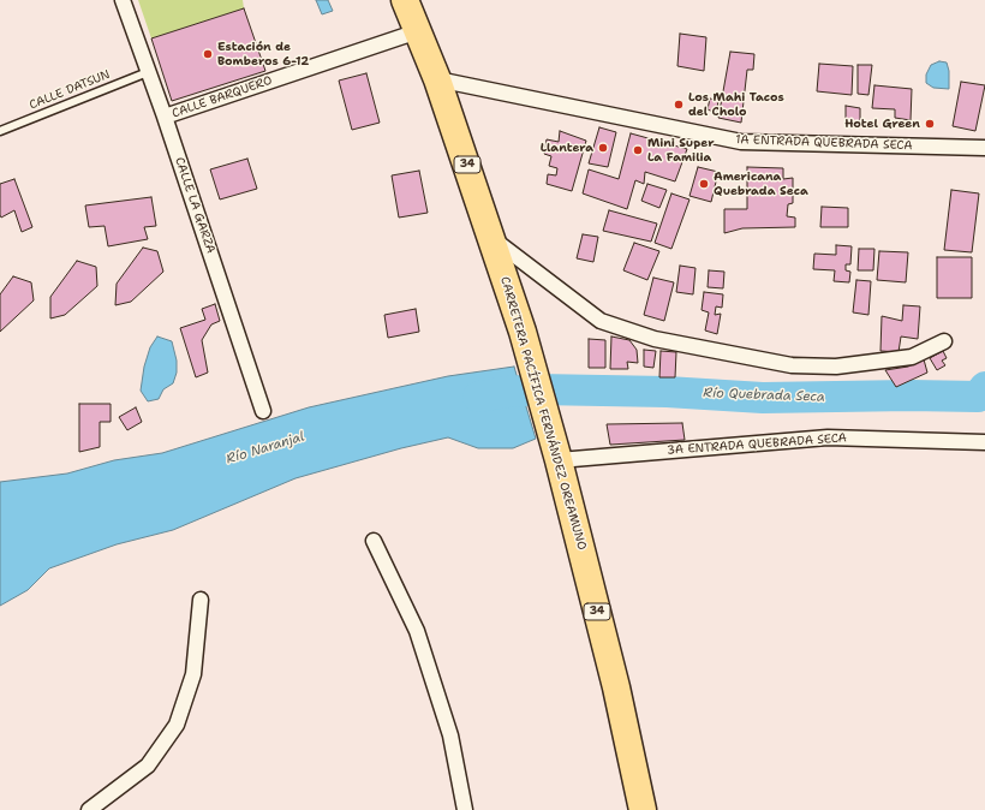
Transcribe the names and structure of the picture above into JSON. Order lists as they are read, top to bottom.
{
  "streets": {
    "highway": ["34", "CARRETERA PACÍFICA FERNÁNDEZ OREAMUNO"],
    "street": [
      "CALLE BARQUERO",
      "1A ENTRADA QUEBRADA SECA",
      "CALLE LA GARZA",
      "3A ENTRADA QUEBRADA SECA"
    ],
    "lane": ["CALLE DATSUN"]
  },
  "crossings": [
    ["CALLE DATSUN", "CALLE LA GARZA"],
    ["CALLE BARQUERO", "CALLE LA GARZA"],
    ["CALLE BARQUERO", "CARRETERA PACÍFICA FERNÁNDEZ OREAMUNO"],
    ["1A ENTRADA QUEBRADA SECA", "CARRETERA PACÍFICA FERNÁNDEZ OREAMUNO"],
    ["CARRETERA PACÍFICA FERNÁNDEZ OREAMUNO", "3A ENTRADA QUEBRADA SECA"]
  ],
  "water": ["Río Quebrada Seca", "Río Naranjal"],
  "places": [
    "Estación de Bomberos 6-12",
    "Los Mahi Tacos del Cholo",
    "Hotel Green",
    "Llantera",
    "Mini Super La Familia",
    "Americana Quebrada Seca"
  ]
}
